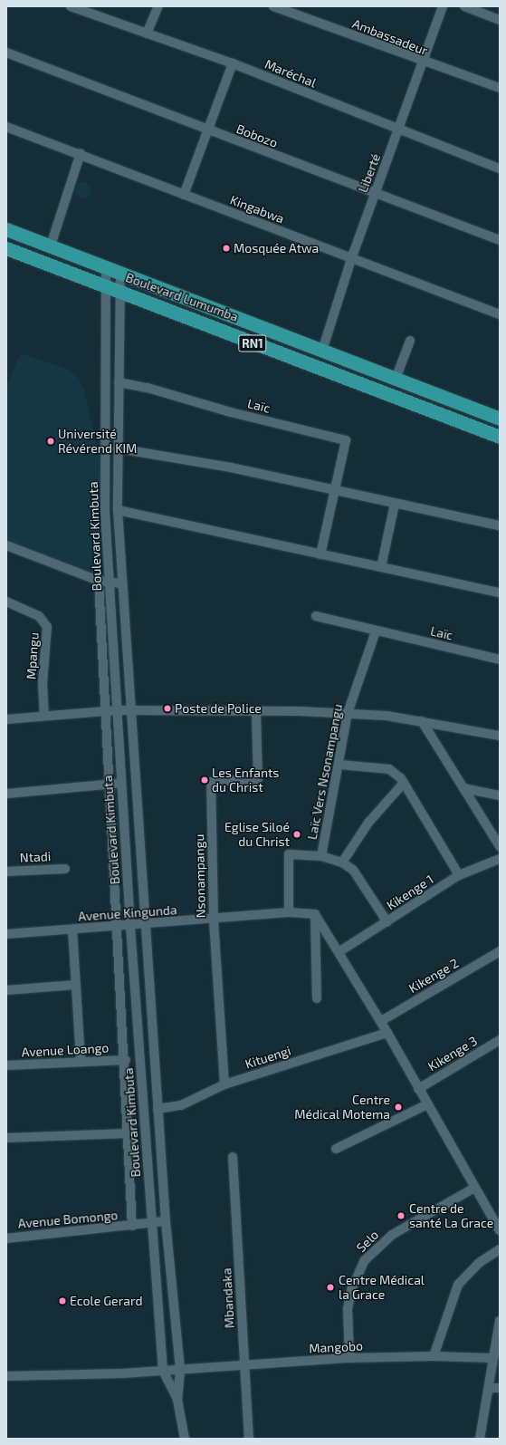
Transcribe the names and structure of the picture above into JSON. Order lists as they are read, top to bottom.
{
  "streets": {
    "highway": ["Boulevard Lumumba", "RN1"],
    "street": [
      "Ambassadeur",
      "Maréchal",
      "Bobozo",
      "Liberté",
      "Kingabwa",
      "Laïc",
      "Boulevard Kimbuta",
      "Mpangu",
      "Laïc Vers Nsonampangu",
      "Ntadi",
      "Nsonampangu",
      "Kikenge 1",
      "Avenue Kingunda",
      "Kikenge 2",
      "Avenue Loango",
      "Kikenge 3",
      "Kituengi",
      "Avenue Bomongo",
      "Selo",
      "Mbandaka",
      "Mangobo"
    ]
  },
  "crossings": [
    ["Ambassadeur", "Liberté"],
    ["Maréchal", "Liberté"],
    ["Bobozo", "Liberté"],
    ["Liberté", "Kingabwa"],
    ["Liberté", "Boulevard Lumumba"],
    ["Boulevard Lumumba", "Boulevard Kimbuta"],
    ["Laïc", "Boulevard Kimbuta"],
    ["Laïc", "Laïc Vers Nsonampangu"],
    ["Boulevard Kimbuta", "Avenue Kingunda"],
    ["Boulevard Kimbuta", "Kituengi"],
    ["Boulevard Kimbuta", "Avenue Bomongo"],
    ["Boulevard Kimbuta", "Mangobo"],
    ["Nsonampangu", "Avenue Kingunda"],
    ["Nsonampangu", "Kituengi"],
    ["Selo", "Mangobo"],
    ["Mbandaka", "Mangobo"]
  ],
  "places": [
    "Mosquée Atwa",
    "Université Révérend KIM",
    "Poste de Police",
    "Les Enfants du Christ",
    "Eglise Siloé du Christ",
    "Centre Médical Motema",
    "Centre de santé La Grace",
    "Centre Médical la Grace",
    "Ecole Gerard"
  ]
}
